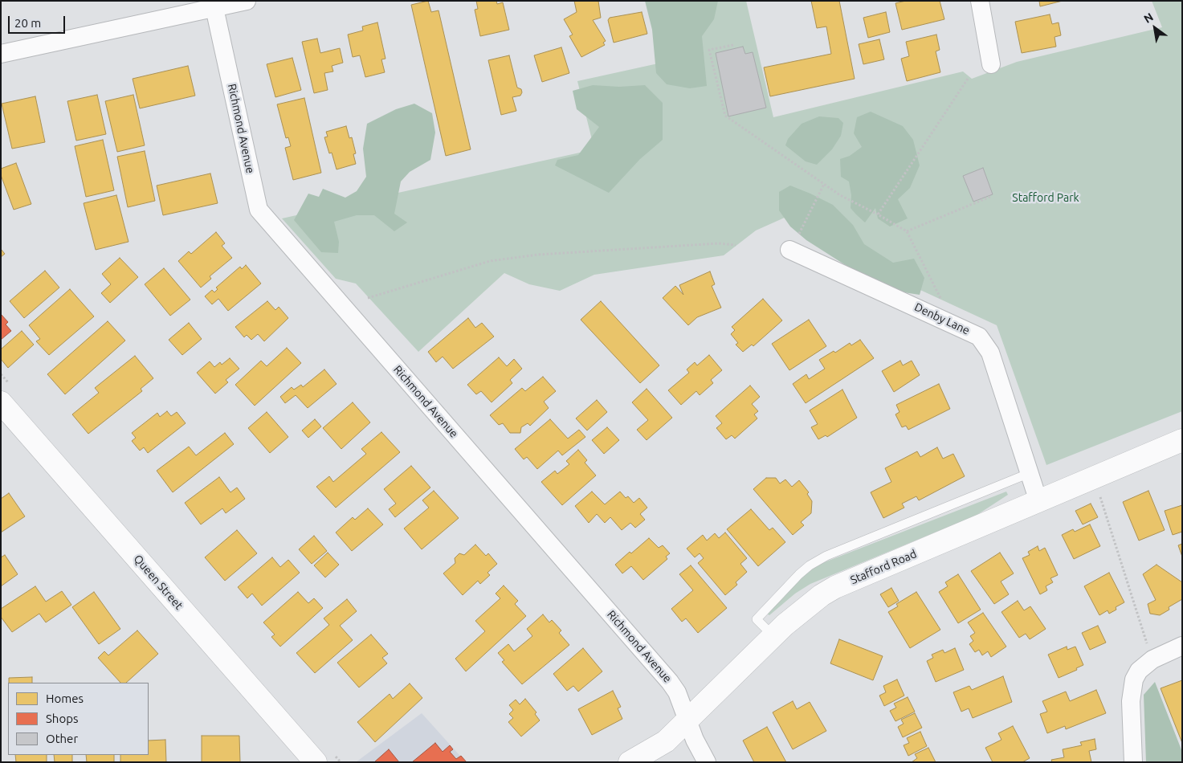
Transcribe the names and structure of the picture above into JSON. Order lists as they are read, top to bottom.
{
  "streets": {
    "street": [
      "Richmond Avenue",
      "Denby Lane",
      "Stafford Road",
      "Queen Street"
    ]
  },
  "crossings": [
    ["Richmond Avenue", "Stafford Road"],
    ["Denby Lane", "Stafford Road"]
  ],
  "parks": ["Stafford Park"],
  "legend": ["Homes", "Shops", "Other"],
  "scale_bar": "20 m",
  "north": "top left"
}
